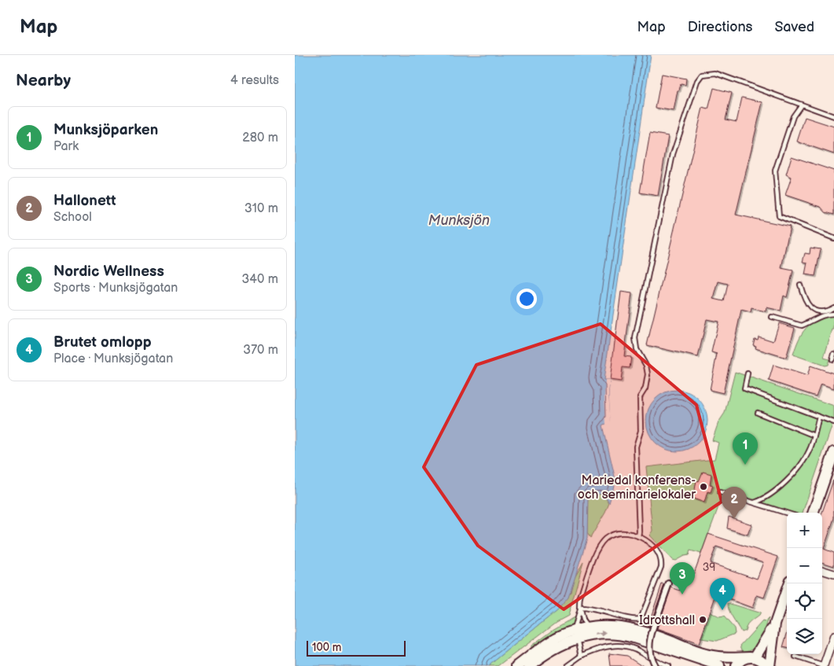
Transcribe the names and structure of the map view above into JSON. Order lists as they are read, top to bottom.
{
  "water": ["Munksjön"],
  "places": ["Mariedal konferens- och seminarielokaler", "Idrottshall"],
  "house_numbers": ["39"],
  "scale_bar": "100 m",
  "page": {
    "header": "Map",
    "nav": ["Map", "Directions", "Saved"],
    "heading": ["Nearby", "4 results"],
    "list": [
      {
        "mark": "1",
        "name": "Munksjöparken",
        "note": "Park",
        "value": "280 m"
      },
      {
        "mark": "2",
        "name": "Hallonett",
        "note": "School",
        "value": "310 m"
      },
      {
        "mark": "3",
        "name": "Nordic Wellness",
        "note": "Sports · Munksjögatan",
        "value": "340 m"
      },
      {
        "mark": "4",
        "name": "Brutet omlopp",
        "note": "Place · Munksjögatan",
        "value": "370 m"
      }
    ],
    "pins": [
      "1",
      "2",
      "3",
      "4"
    ],
    "map_buttons": ["+", "−"],
    "scale": "100 m"
  }
}
